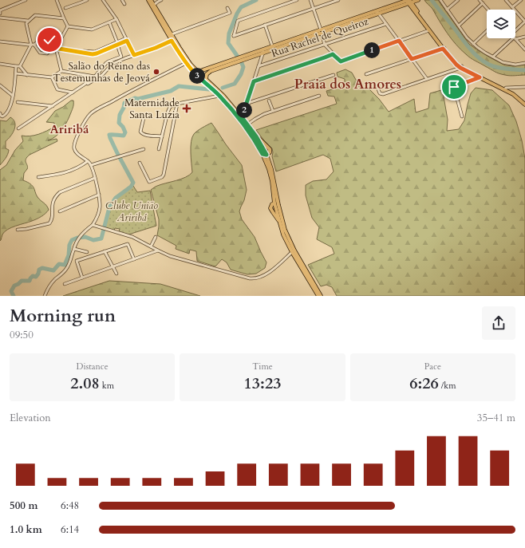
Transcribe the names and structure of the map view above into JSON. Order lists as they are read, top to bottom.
{
  "streets": {
    "street": ["Rua Rachel de Queiroz"]
  },
  "districts": ["Praia dos Amores", "Ariribá"],
  "parks": ["Clube União Ariribá"],
  "places": {
    "other": ["Salão do Reino das Testemunhas de Jeová"],
    "health": ["Maternidade Santa Luzia"]
  },
  "page": {
    "pins": ["1", "3", "2"],
    "heading": ["Morning run", "09:50"],
    "stats": [
      ["Distance", "2.08 km"],
      ["Time", "13:23"],
      ["Pace", "6:26 /km"]
    ],
    "chart": ["Elevation", "35–41 m"],
    "list": [
      {
        "name": "500 m",
        "note": "6:48"
      },
      {
        "name": "1.0 km",
        "note": "6:14"
      }
    ]
  }
}
